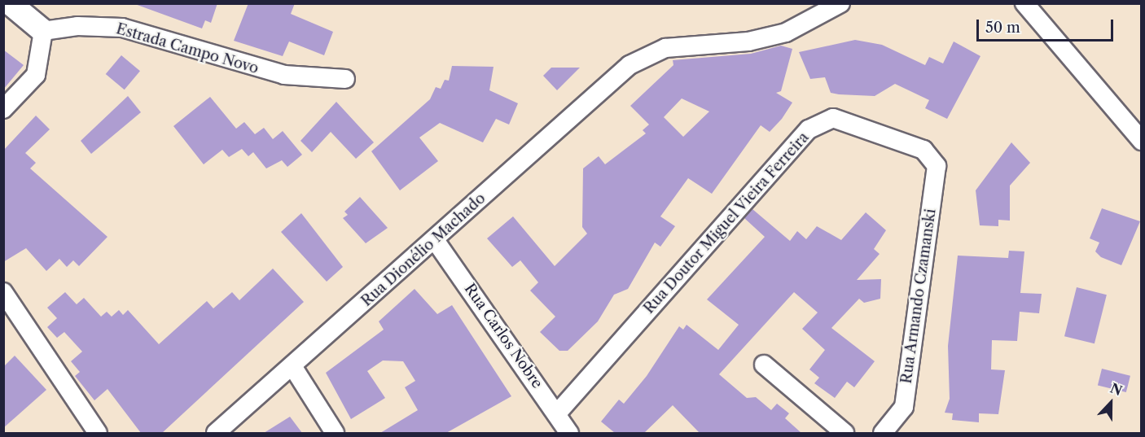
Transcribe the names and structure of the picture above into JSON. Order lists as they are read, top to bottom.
{
  "streets": {
    "street": [
      "Estrada Campo Novo",
      "Rua Doutor Miguel Vieira Ferreira",
      "Rua Dionélio Machado",
      "Rua Armando Czamanski",
      "Rua Carlos Nobre"
    ]
  },
  "crossings": [
    ["Rua Doutor Miguel Vieira Ferreira", "Rua Armando Czamanski"],
    ["Rua Doutor Miguel Vieira Ferreira", "Rua Carlos Nobre"],
    ["Rua Dionélio Machado", "Rua Carlos Nobre"]
  ],
  "scale_bar": "50 m",
  "north": "top"
}
